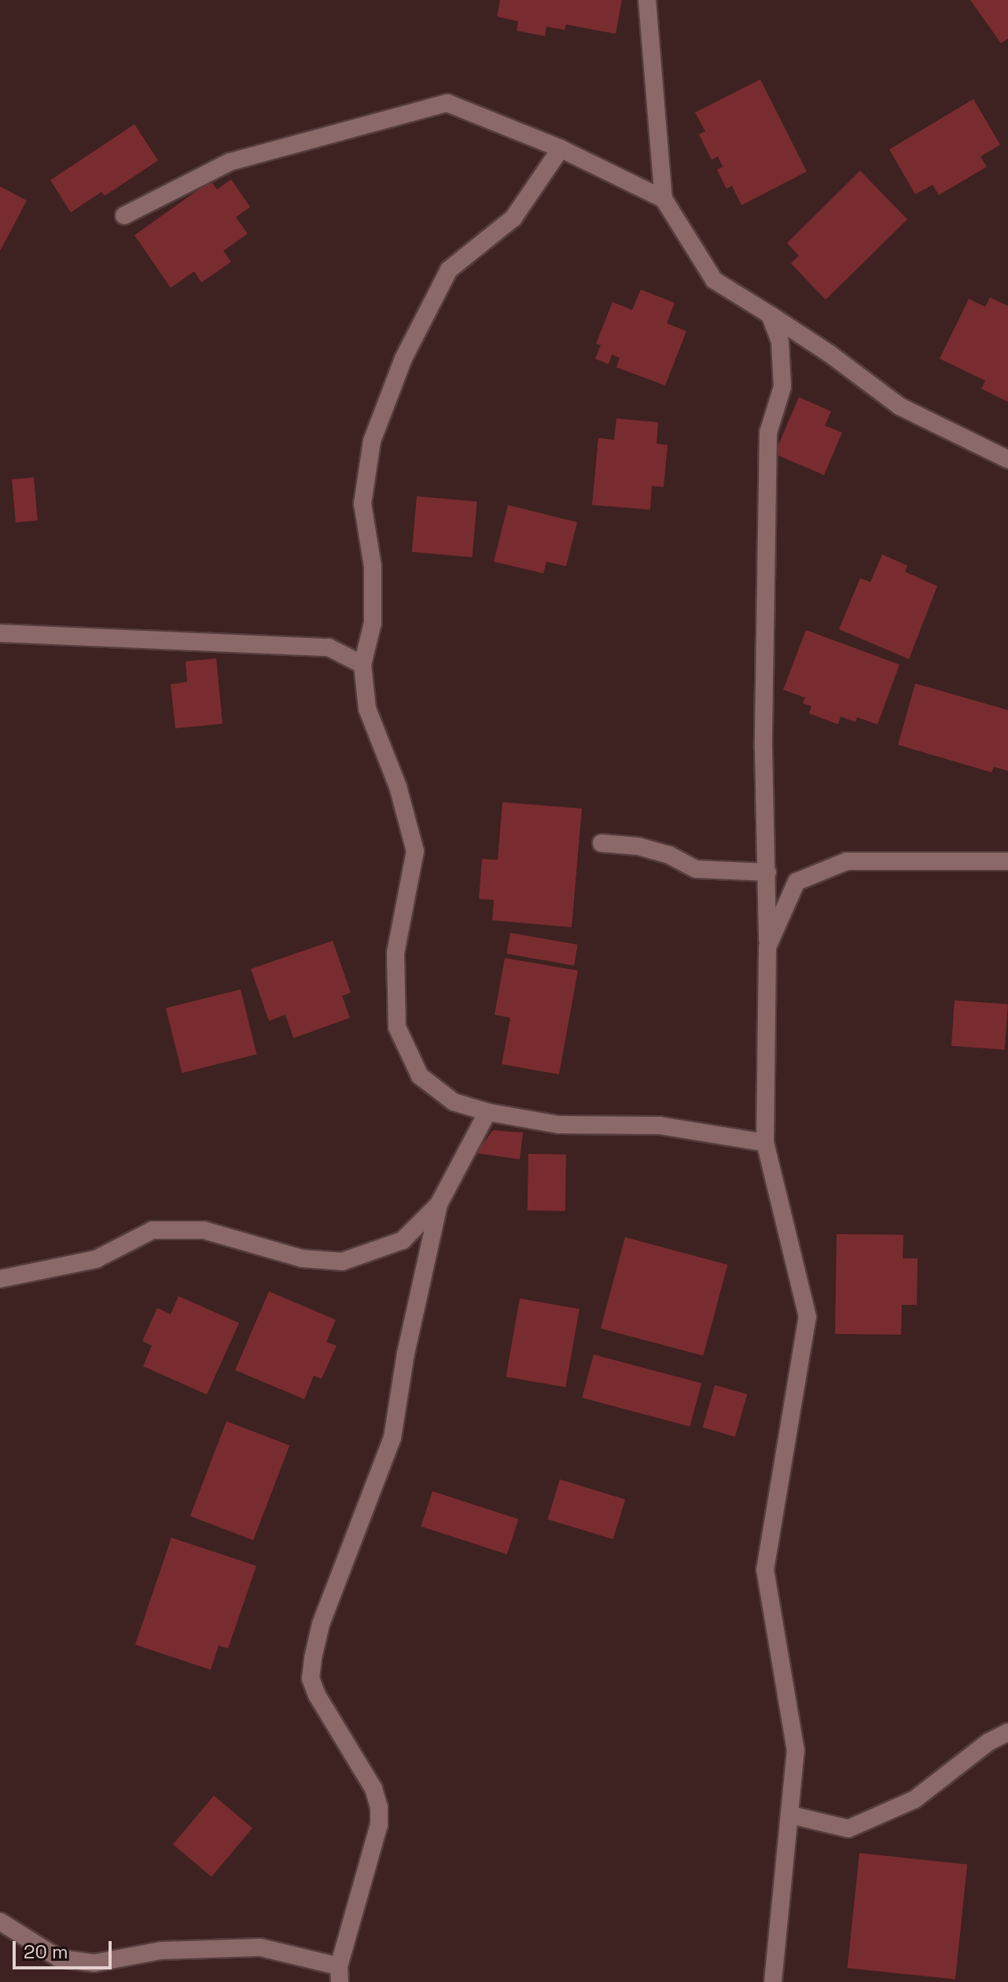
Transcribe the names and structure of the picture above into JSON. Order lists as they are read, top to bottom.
{
  "scale_bar": "20 m"
}
